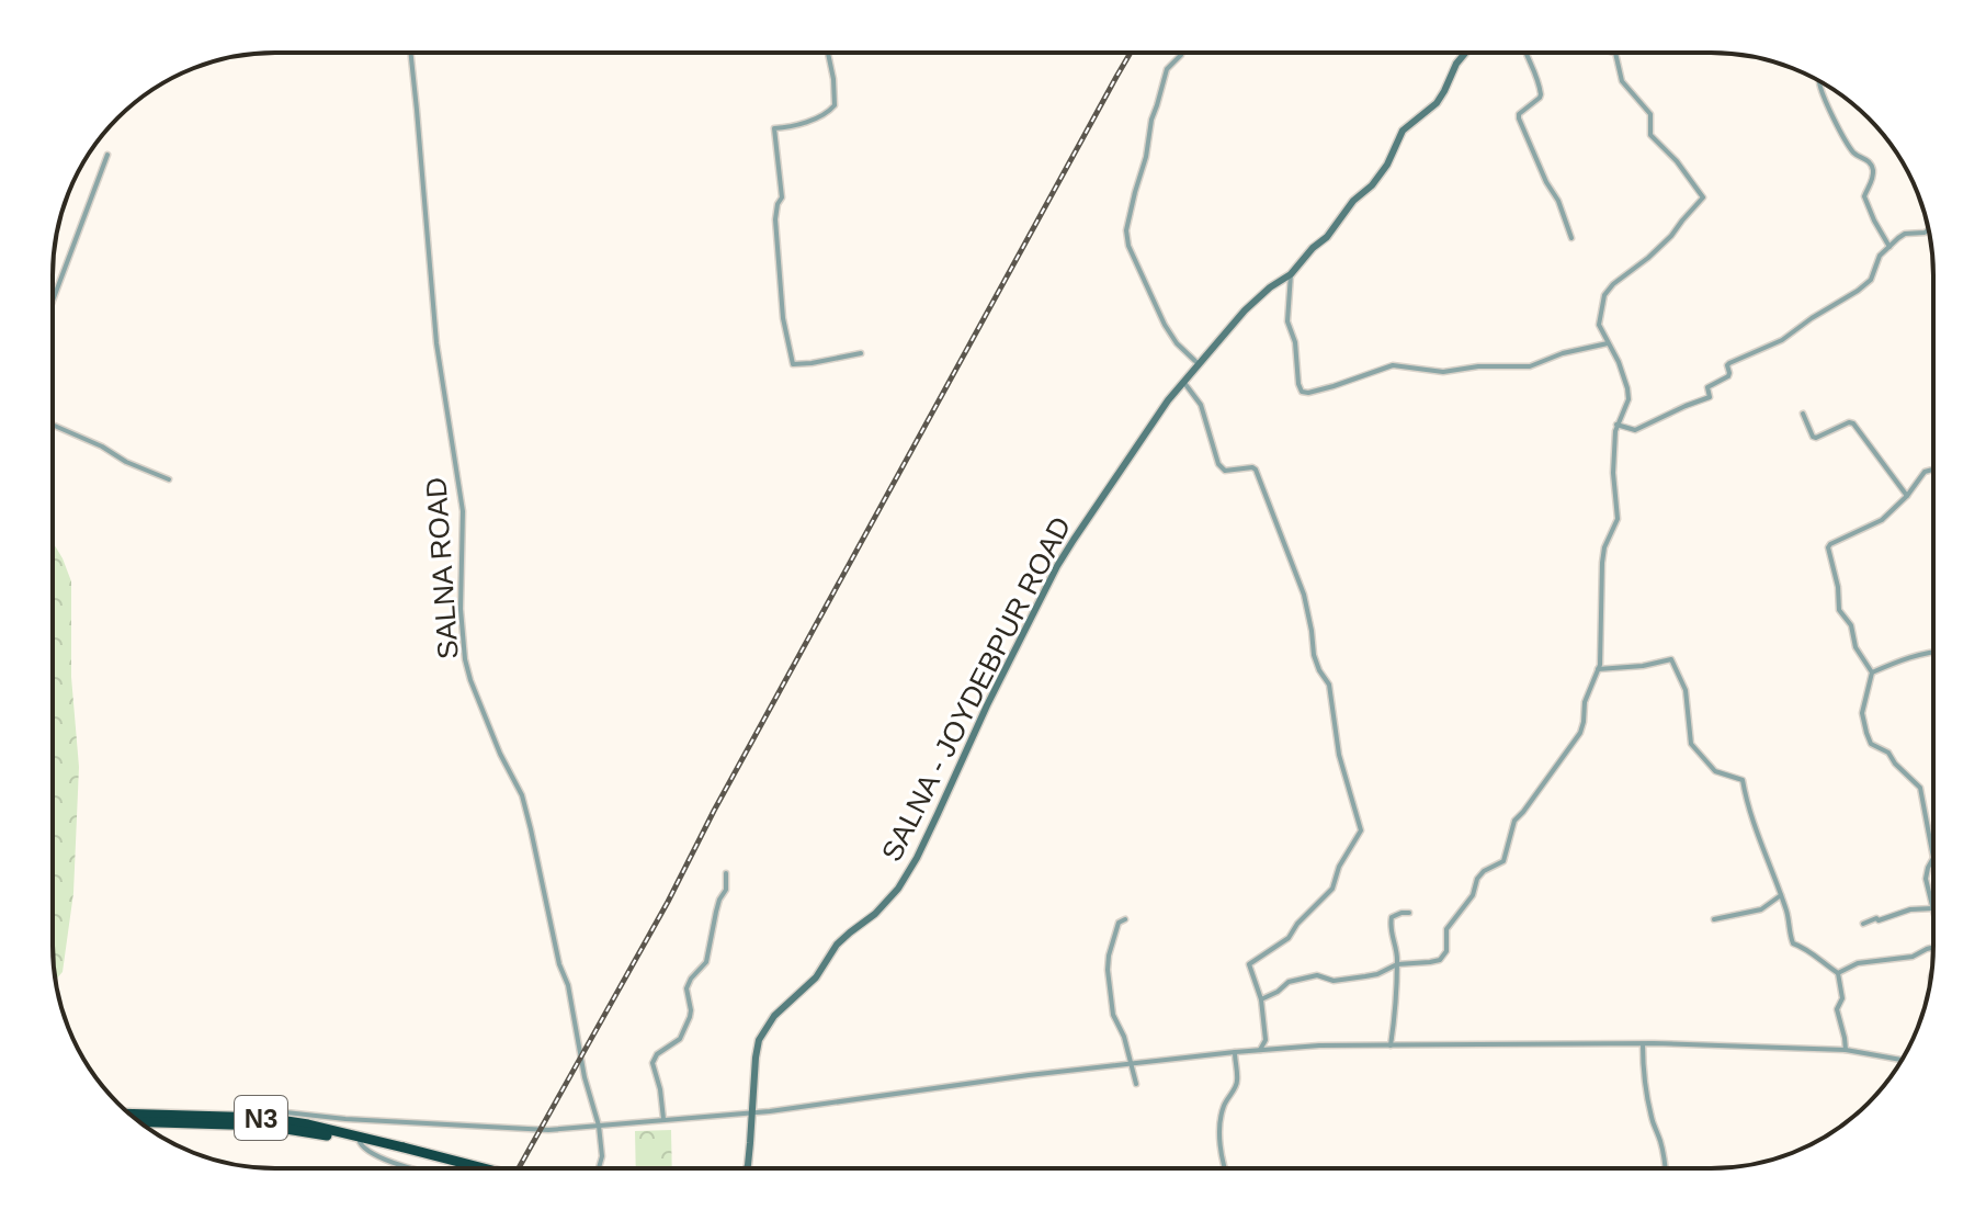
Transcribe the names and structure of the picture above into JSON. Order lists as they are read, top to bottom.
{
  "streets": {
    "highway": ["N3"],
    "main road": ["SALNA - JOYDEBPUR ROAD"],
    "street": ["SALNA ROAD"]
  }
}
